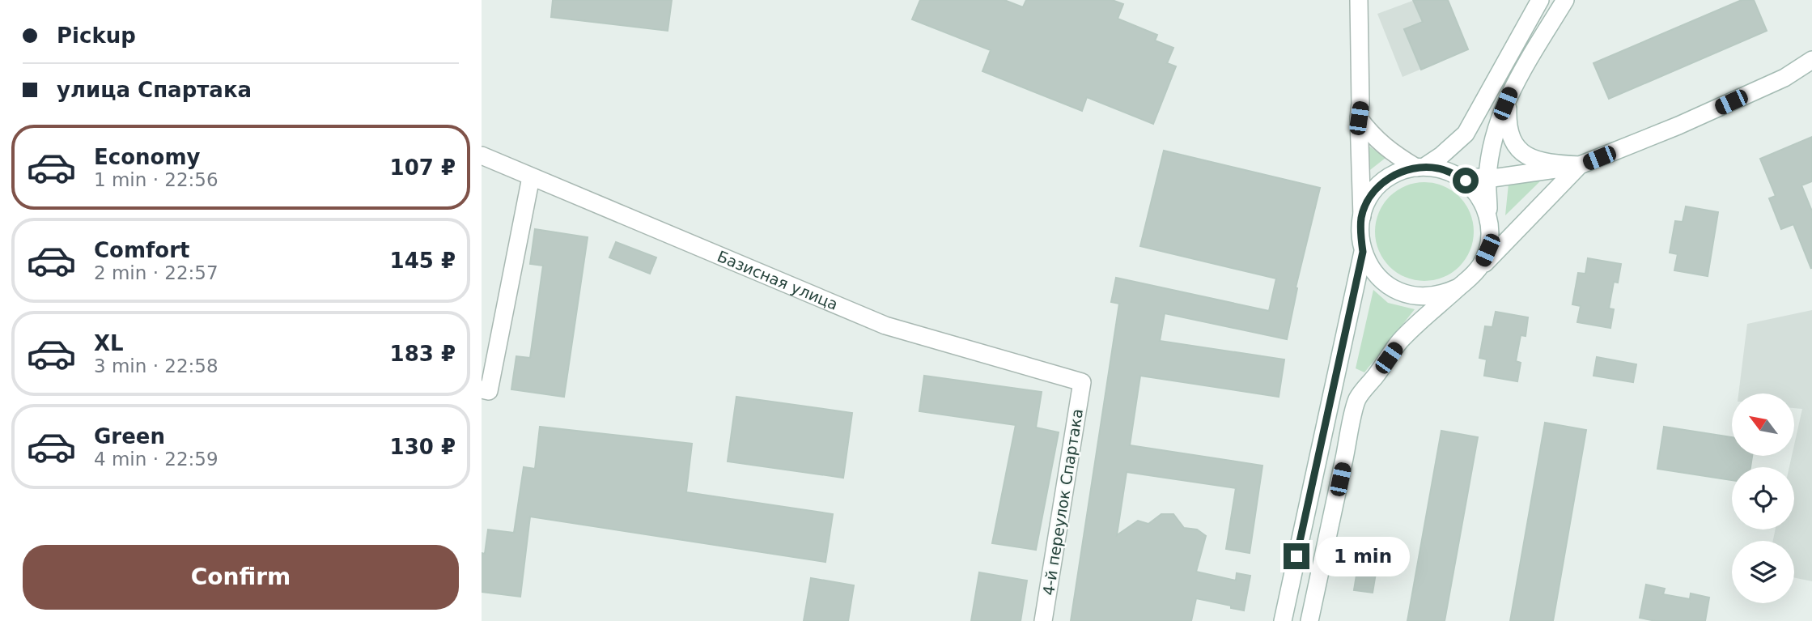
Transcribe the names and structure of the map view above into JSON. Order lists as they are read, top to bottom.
{
  "streets": {
    "street": ["Базисная улица", "4-й переулок Спартака"]
  },
  "crossings": [
    ["Базисная улица", "4-й переулок Спартака"]
  ],
  "north": "top left",
  "page": {
    "banner": ["Pickup", "улица Спартака"],
    "list": [
      {
        "name": "Economy",
        "note": "1 min · 22:56",
        "value": "107 ₽"
      },
      {
        "name": "Comfort",
        "note": "2 min · 22:57",
        "value": "145 ₽"
      },
      {
        "name": "XL",
        "note": "3 min · 22:58",
        "value": "183 ₽"
      },
      {
        "name": "Green",
        "note": "4 min · 22:59",
        "value": "130 ₽"
      }
    ],
    "buttons": "Confirm",
    "bubble": "1 min"
  }
}
